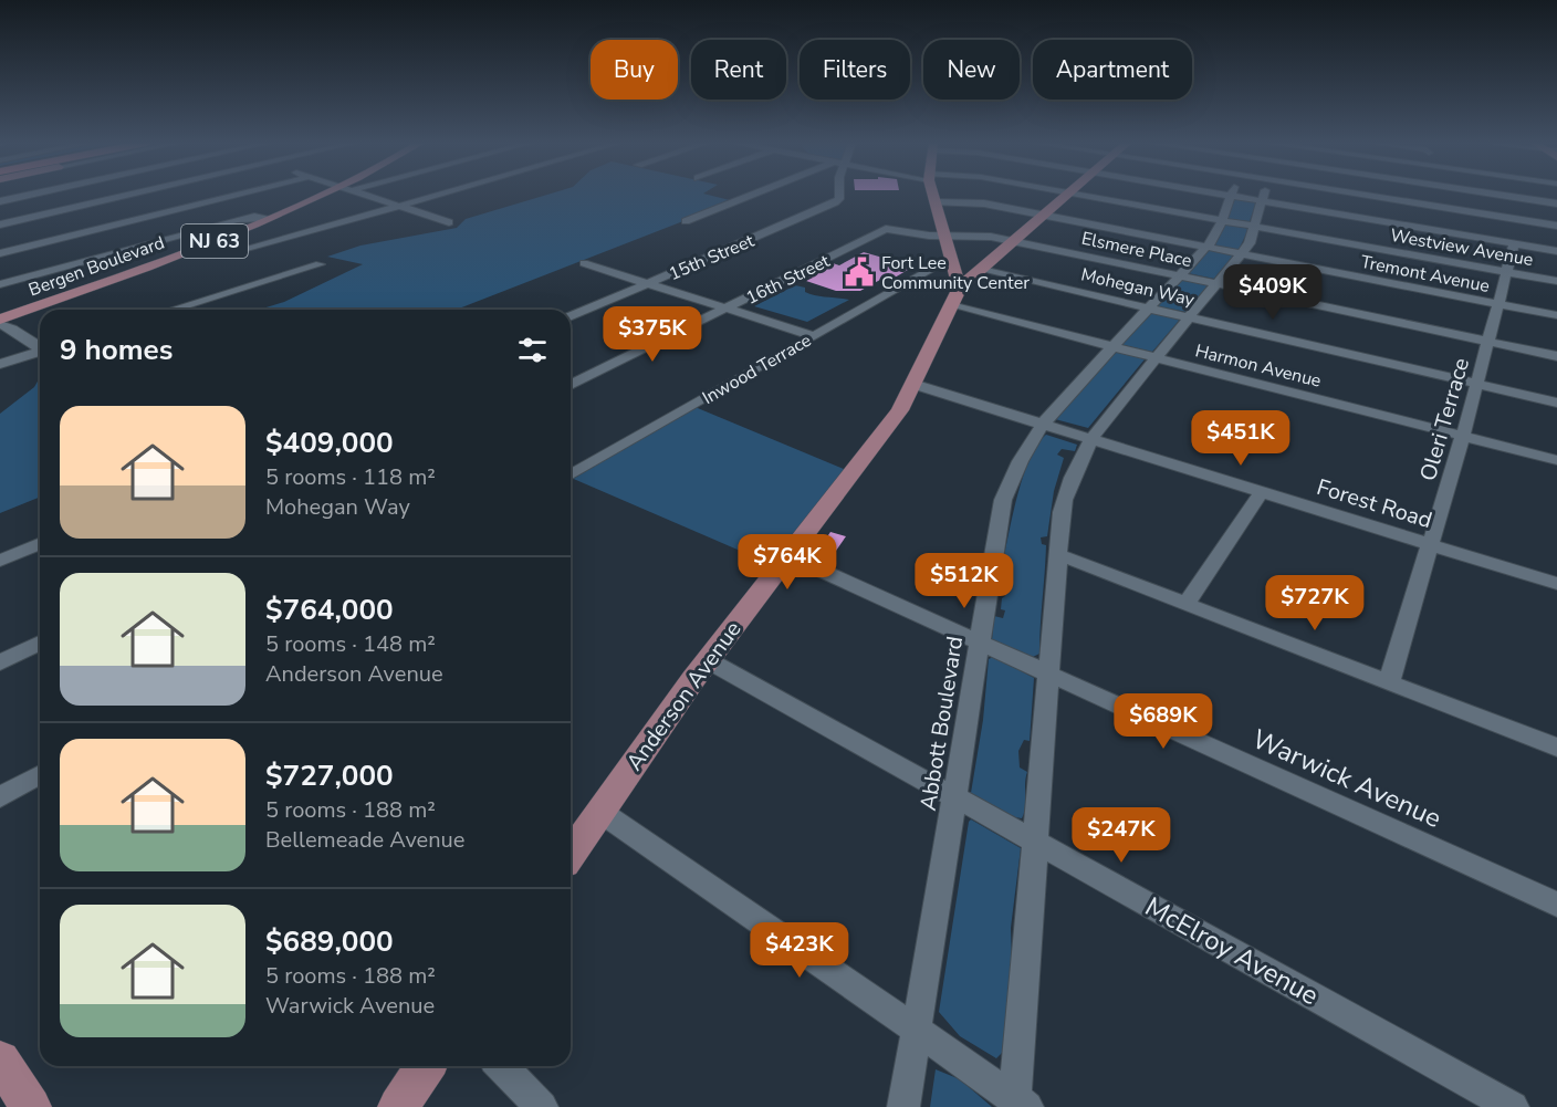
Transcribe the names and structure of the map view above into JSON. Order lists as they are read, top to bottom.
{
  "streets": {
    "main road": ["NJ 63", "Bergen Boulevard", "Anderson Avenue"],
    "street": [
      "Westview Avenue",
      "Elsmere Place",
      "15th Street",
      "Tremont Avenue",
      "16th Street",
      "Mohegan Way",
      "Harmon Avenue",
      "Inwood Terrace",
      "Oleri Terrace",
      "Forest Road",
      "Abbott Boulevard",
      "Warwick Avenue",
      "McElroy Avenue"
    ]
  },
  "crossings": [
    ["Westview Avenue", "Oleri Terrace"],
    ["Westview Avenue", "Abbott Boulevard"],
    ["Elsmere Place", "16th Street"],
    ["Elsmere Place", "Oleri Terrace"],
    ["Elsmere Place", "Abbott Boulevard"],
    ["Tremont Avenue", "Oleri Terrace"],
    ["Tremont Avenue", "Abbott Boulevard"],
    ["Mohegan Way", "Oleri Terrace"],
    ["Mohegan Way", "Abbott Boulevard"],
    ["Harmon Avenue", "Oleri Terrace"],
    ["Harmon Avenue", "Anderson Avenue"],
    ["Harmon Avenue", "Abbott Boulevard"],
    ["Oleri Terrace", "Forest Road"],
    ["Forest Road", "Anderson Avenue"],
    ["Forest Road", "Abbott Boulevard"],
    ["Anderson Avenue", "Warwick Avenue"],
    ["Anderson Avenue", "McElroy Avenue"],
    ["Abbott Boulevard", "Warwick Avenue"],
    ["Abbott Boulevard", "McElroy Avenue"]
  ],
  "places": {
    "public building": ["Fort Lee Community Center"]
  },
  "page": {
    "chip": [
      "Buy",
      "Rent",
      "Filters",
      "New",
      "Apartment"
    ],
    "price": [
      "$409K",
      "$375K",
      "$451K",
      "$764K",
      "$512K",
      "$727K",
      "$689K",
      "$247K",
      "$423K"
    ],
    "heading": "9 homes",
    "list": [
      {
        "name": "$409,000",
        "note": "5 rooms · 118 m² · Mohegan Way"
      },
      {
        "name": "$764,000",
        "note": "5 rooms · 148 m² · Anderson Avenue"
      },
      {
        "name": "$727,000",
        "note": "5 rooms · 188 m² · Bellemeade Avenue"
      },
      {
        "name": "$689,000",
        "note": "5 rooms · 188 m² · Warwick Avenue"
      }
    ]
  }
}
